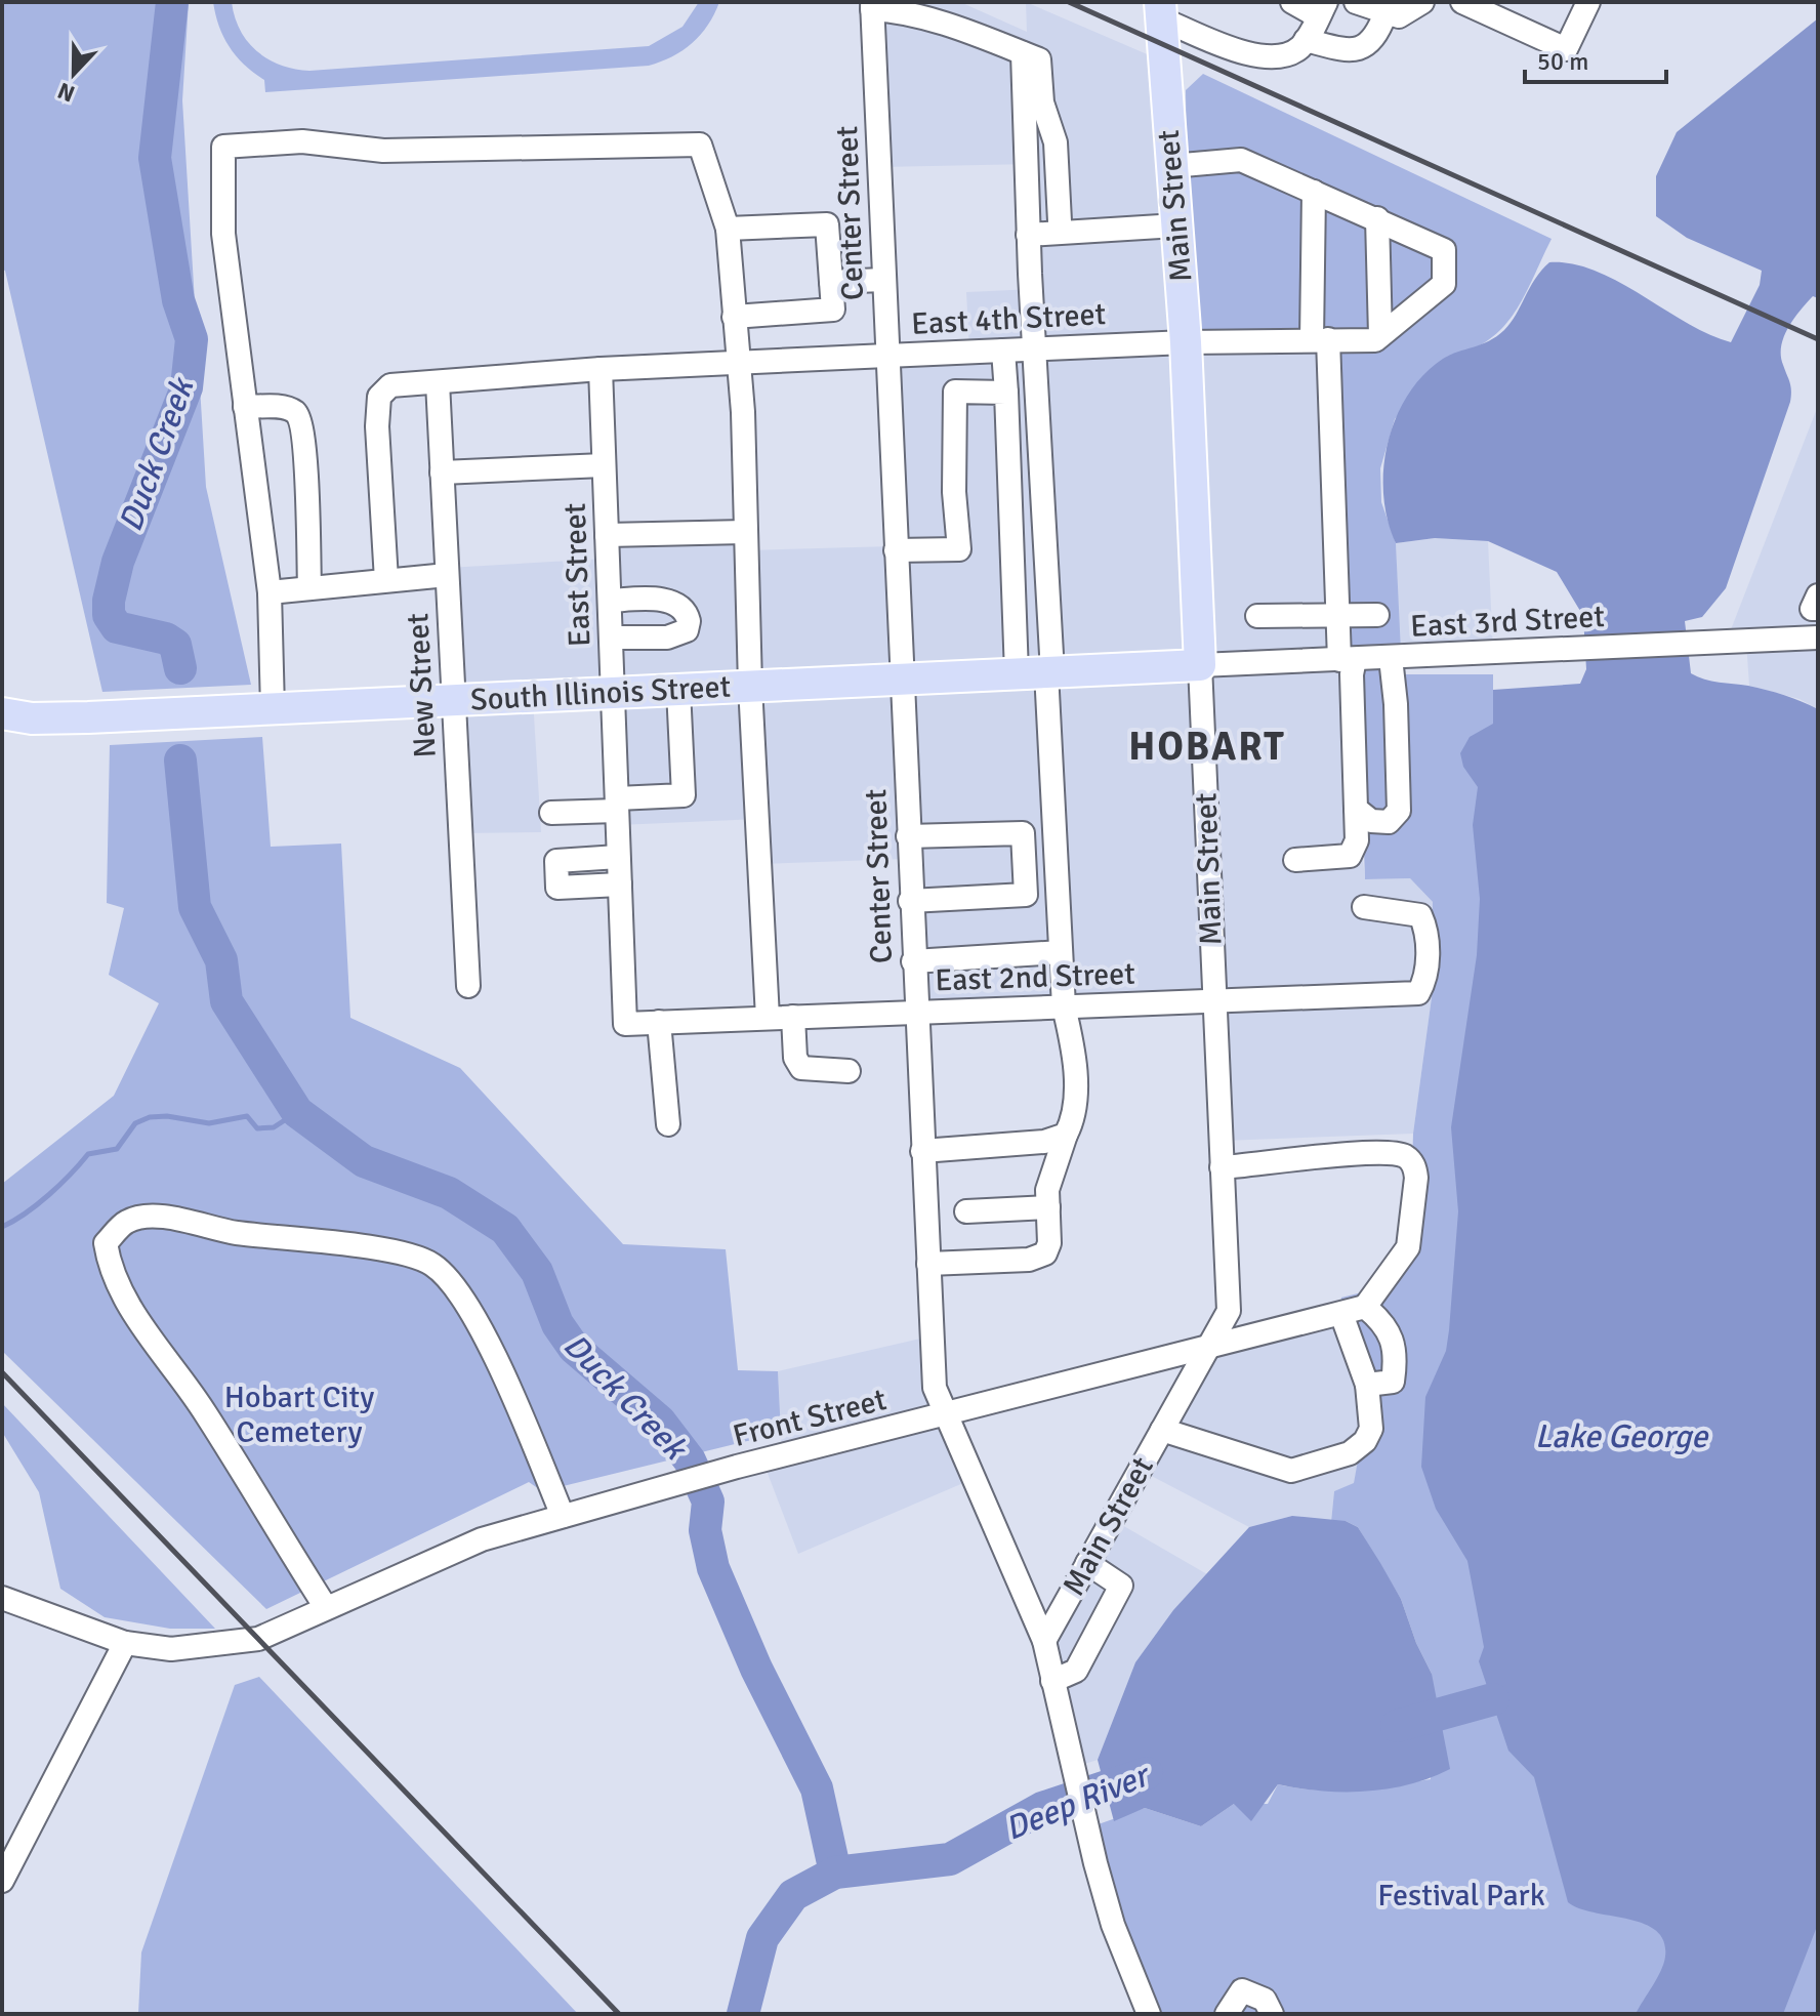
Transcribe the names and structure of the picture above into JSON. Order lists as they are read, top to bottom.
{
  "streets": {
    "main road": ["Main Street", "South Illinois Street"],
    "street": [
      "Center Street",
      "East 4th Street",
      "East Street",
      "East 3rd Street",
      "New Street",
      "East 2nd Street",
      "Front Street"
    ]
  },
  "crossings": [
    ["Main Street", "Center Street"],
    ["Main Street", "East 4th Street"],
    ["Main Street", "East 3rd Street"],
    ["Main Street", "South Illinois Street"],
    ["Main Street", "East 2nd Street"],
    ["Main Street", "Front Street"],
    ["Center Street", "East 4th Street"],
    ["Center Street", "South Illinois Street"],
    ["Center Street", "East 2nd Street"],
    ["Center Street", "Front Street"],
    ["East 4th Street", "East Street"],
    ["East 4th Street", "New Street"],
    ["East Street", "South Illinois Street"],
    ["East Street", "East 2nd Street"],
    ["East 3rd Street", "South Illinois Street"],
    ["New Street", "South Illinois Street"]
  ],
  "districts": ["HOBART"],
  "water": ["Duck Creek", "Lake George", "Deep River"],
  "parks": ["Hobart City Cemetery", "Festival Park"],
  "scale_bar": "50 m",
  "north": "bottom"
}
